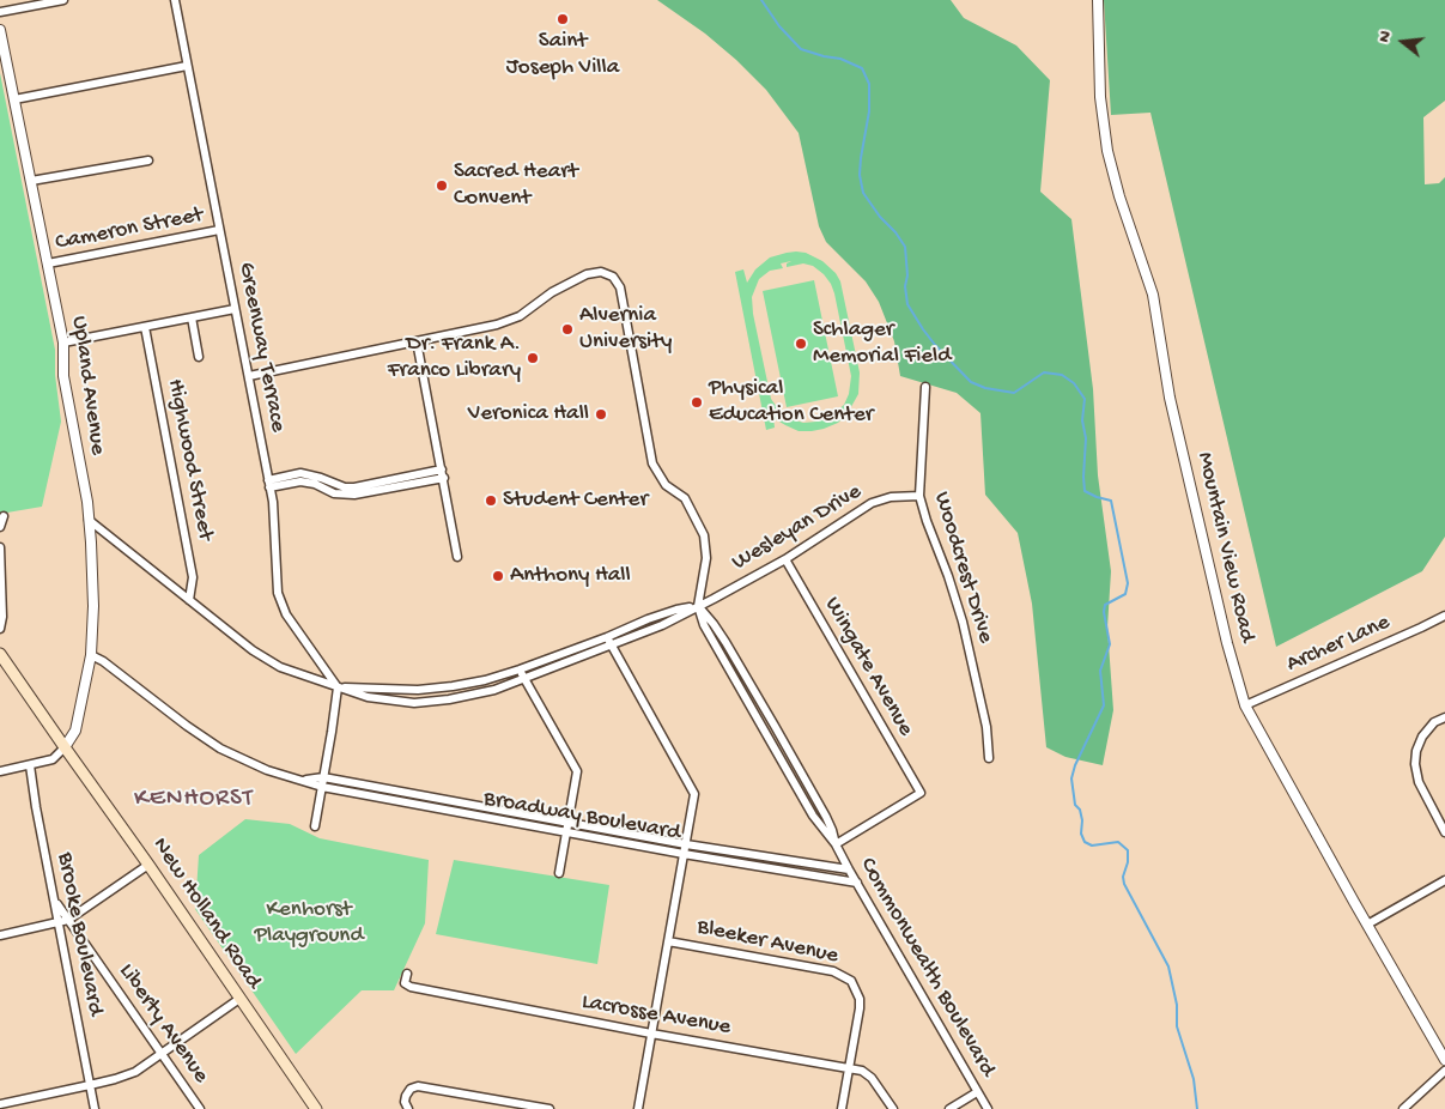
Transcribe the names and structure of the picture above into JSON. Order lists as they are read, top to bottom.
{
  "streets": {
    "main road": ["New Holland Road"],
    "street": [
      "Cameron Street",
      "Greenway Terrace",
      "Upland Avenue",
      "Highwood Street",
      "Wesleyan Drive",
      "Mountain View Road",
      "Woodcrest Drive",
      "Archer Lane",
      "Wingate Avenue",
      "Broadway Boulevard",
      "Brooke Boulevard",
      "Bleeker Avenue",
      "Commonwealth Boulevard",
      "Lacrosse Avenue",
      "Liberty Avenue"
    ]
  },
  "crossings": [
    ["Cameron Street", "Greenway Terrace"],
    ["Cameron Street", "Upland Avenue"],
    ["Upland Avenue", "Broadway Boulevard"],
    ["Upland Avenue", "New Holland Road"],
    ["Wesleyan Drive", "Woodcrest Drive"],
    ["Wesleyan Drive", "Wingate Avenue"],
    ["Wesleyan Drive", "Commonwealth Boulevard"],
    ["Mountain View Road", "Archer Lane"],
    ["Wingate Avenue", "Commonwealth Boulevard"],
    ["Broadway Boulevard", "Commonwealth Boulevard"],
    ["Brooke Boulevard", "Liberty Avenue"],
    ["Bleeker Avenue", "Lacrosse Avenue"]
  ],
  "districts": ["KENHORST"],
  "parks": ["Kenhorst Playground"],
  "places": [
    "Saint Joseph Villa",
    "Sacred Heart Convent",
    "Alvernia University",
    "Schlager Memorial Field",
    "Dr. Frank A. Franco Library",
    "Physical Education Center",
    "Veronica Hall",
    "Student Center",
    "Anthony Hall"
  ],
  "north": "left"
}
